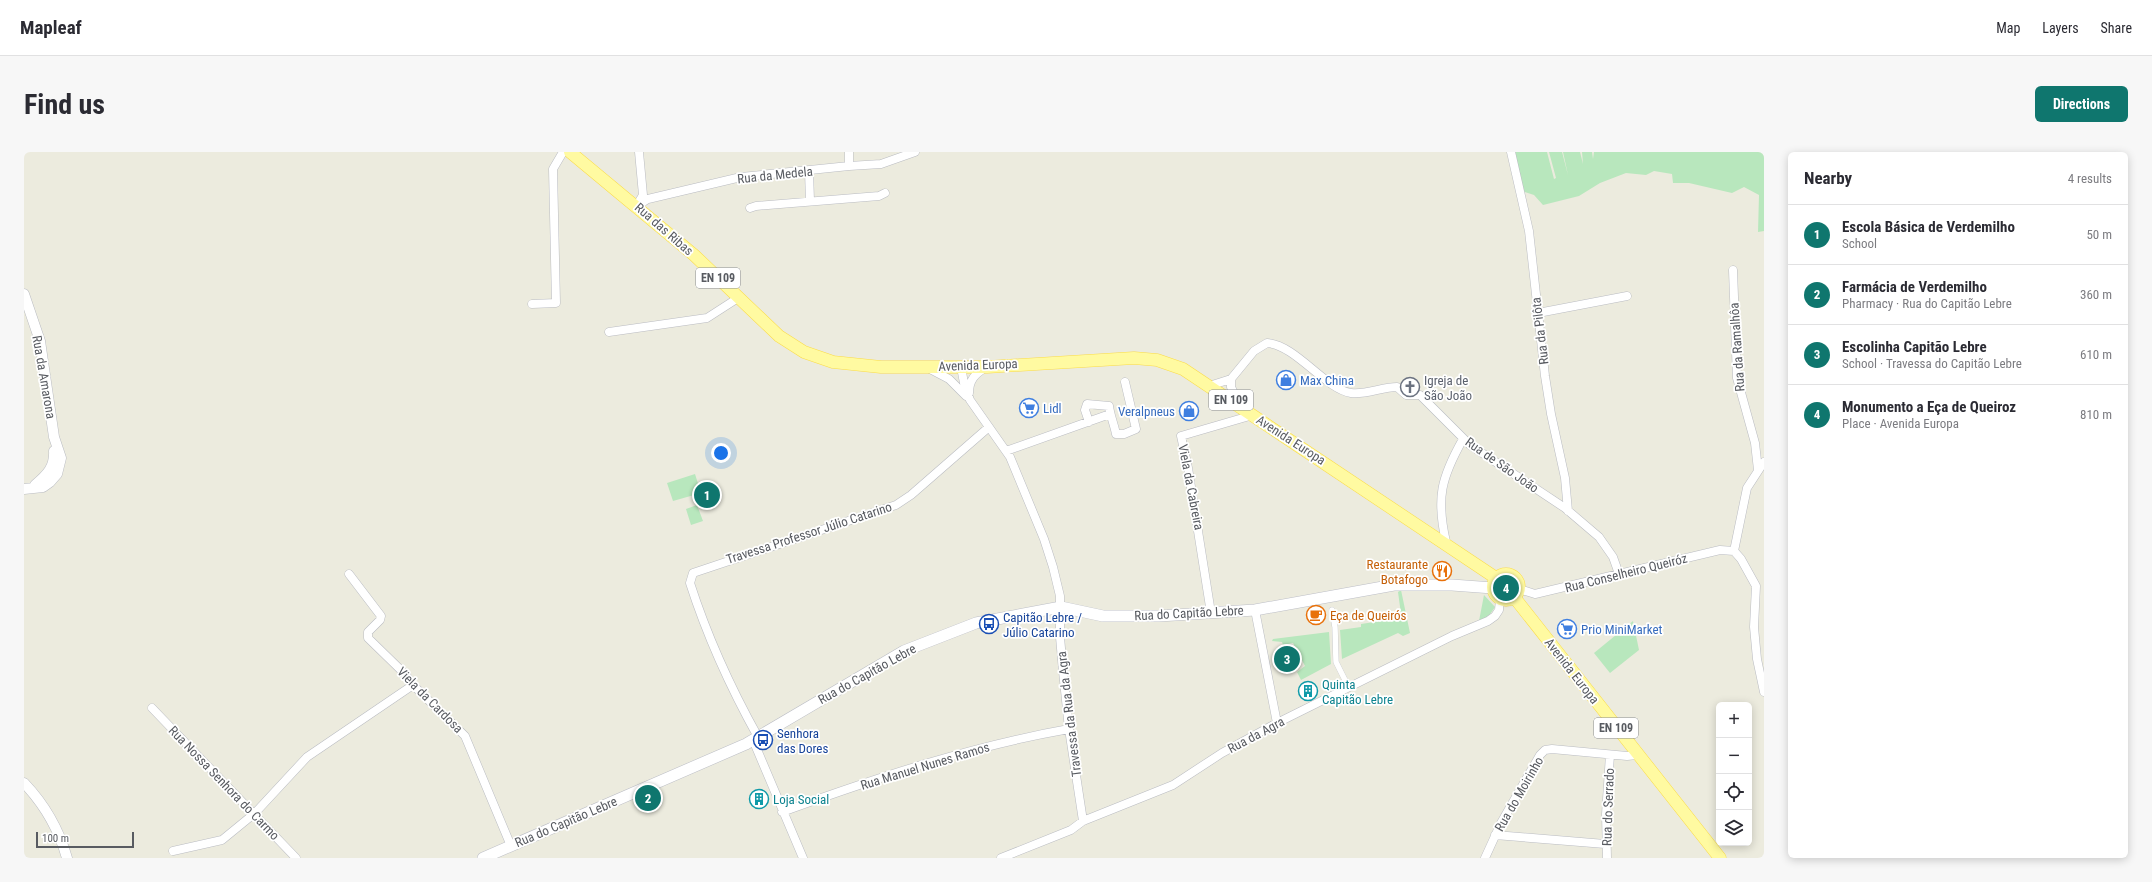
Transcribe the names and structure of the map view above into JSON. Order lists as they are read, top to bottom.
{
  "streets": {
    "main road": [
      "Rua das Ribas",
      "EN 109",
      "Avenida Europa",
      "Rua do Capitão Lebre"
    ],
    "street": [
      "Rua da Medela",
      "Rua da Pilôta",
      "Rua da Ramalhôa",
      "Rua da Amarona",
      "Rua de São João",
      "Viela da Cabreira",
      "Travessa Professor Júlio Catarino",
      "Rua Conselheiro Queiróz",
      "Viela da Cardosa",
      "Travessa da Rua da Agra",
      "Rua da Agra",
      "Rua Manuel Nunes Ramos",
      "Rua Nossa Senhora do Carmo",
      "Rua do Moirinho",
      "Rua do Serrado"
    ]
  },
  "crossings": [
    ["Rua da Medela", "Rua das Ribas"],
    ["Rua das Ribas", "Avenida Europa"],
    ["Rua da Pilôta", "Rua de São João"],
    ["Avenida Europa", "Viela da Cabreira"],
    ["Avenida Europa", "Rua Conselheiro Queiróz"],
    ["Avenida Europa", "Rua do Capitão Lebre"],
    ["Avenida Europa", "Rua da Agra"],
    ["Avenida Europa", "Rua do Moirinho"],
    ["Rua de São João", "Rua Conselheiro Queiróz"],
    ["Viela da Cabreira", "Rua do Capitão Lebre"],
    ["Travessa Professor Júlio Catarino", "Rua do Capitão Lebre"],
    ["Travessa Professor Júlio Catarino", "Travessa da Rua da Agra"],
    ["Rua Conselheiro Queiróz", "Rua do Capitão Lebre"],
    ["Rua Conselheiro Queiróz", "Rua da Agra"],
    ["Rua do Capitão Lebre", "Viela da Cardosa"],
    ["Rua do Capitão Lebre", "Travessa da Rua da Agra"],
    ["Rua do Capitão Lebre", "Rua da Agra"],
    ["Travessa da Rua da Agra", "Rua da Agra"],
    ["Travessa da Rua da Agra", "Rua Manuel Nunes Ramos"],
    ["Rua do Moirinho", "Rua do Serrado"]
  ],
  "places": {
    "shop": ["Max China", "Veralpneus"],
    "church": ["Igreja de São João"],
    "supermarket": ["Lidl", "Prio MiniMarket"],
    "restaurant": ["Restaurante Botafogo"],
    "cafe": ["Eça de Queirós"],
    "bus stop": ["Capitão Lebre / Júlio Catarino", "Senhora das Dores"],
    "building": ["Quinta Capitão Lebre", "Loja Social"]
  },
  "scale_bar": "100 m",
  "page": {
    "header": "Mapleaf",
    "nav": ["Map", "Layers", "Share"],
    "buttons": "Directions",
    "title": "Find us",
    "heading": ["Nearby", "4 results"],
    "list": [
      {
        "mark": "1",
        "name": "Escola Básica de Verdemilho",
        "note": "School",
        "value": "50 m"
      },
      {
        "mark": "2",
        "name": "Farmácia de Verdemilho",
        "note": "Pharmacy · Rua do Capitão Lebre",
        "value": "360 m"
      },
      {
        "mark": "3",
        "name": "Escolinha Capitão Lebre",
        "note": "School · Travessa do Capitão Lebre",
        "value": "610 m"
      },
      {
        "mark": "4",
        "name": "Monumento a Eça de Queiroz",
        "note": "Place · Avenida Europa",
        "value": "810 m"
      }
    ],
    "pins": [
      "1",
      "4",
      "3",
      "2"
    ],
    "map_buttons": ["+", "−"],
    "scale": "100 m"
  }
}
